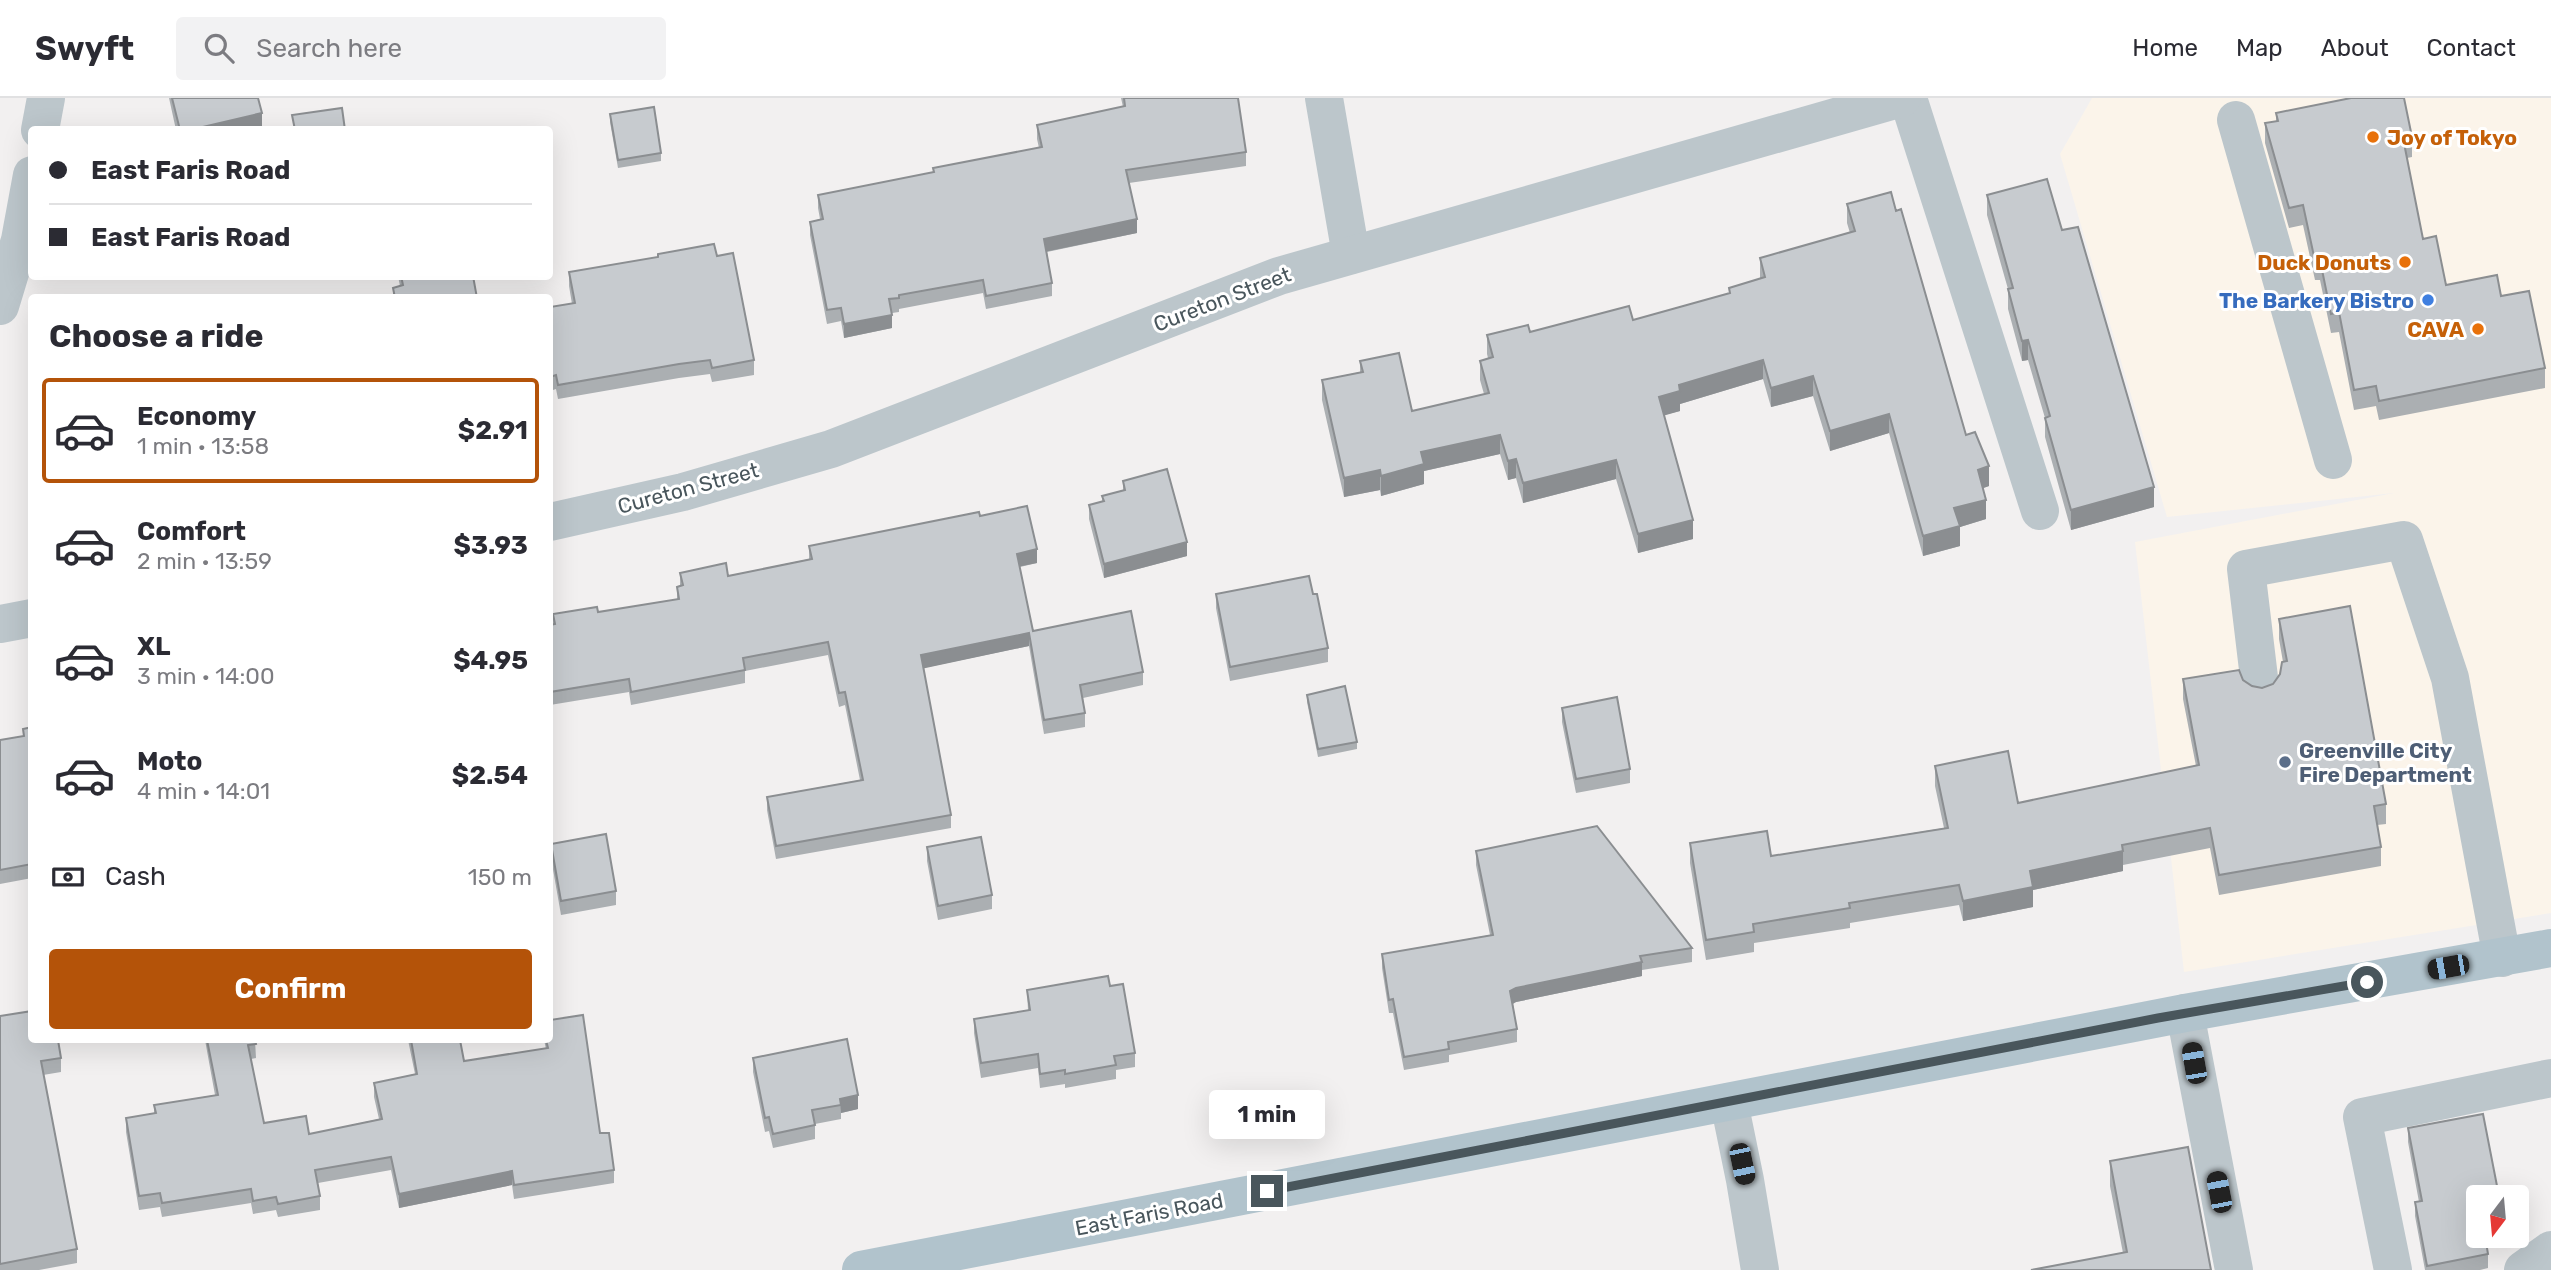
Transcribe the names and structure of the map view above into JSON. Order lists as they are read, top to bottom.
{
  "streets": {
    "main road": ["East Faris Road"],
    "street": ["Cureton Street"]
  },
  "places": [
    "Joy of Tokyo",
    "Duck Donuts",
    "The Barkery Bistro",
    "CAVA",
    "Greenville City Fire Department"
  ],
  "north": "bottom",
  "page": {
    "header": "Swyft",
    "search": "Search here",
    "nav": [
      "Home",
      "Map",
      "About",
      "Contact"
    ],
    "banner": ["East Faris Road", "East Faris Road"],
    "heading": "Choose a ride",
    "list": [
      {
        "name": "Economy",
        "note": "1 min · 13:58",
        "value": "$2.91"
      },
      {
        "name": "Comfort",
        "note": "2 min · 13:59",
        "value": "$3.93"
      },
      {
        "name": "XL",
        "note": "3 min · 14:00",
        "value": "$4.95"
      },
      {
        "name": "Moto",
        "note": "4 min · 14:01",
        "value": "$2.54"
      }
    ],
    "pay": ["Cash", "150 m"],
    "buttons": "Confirm",
    "bubble": "1 min"
  }
}
